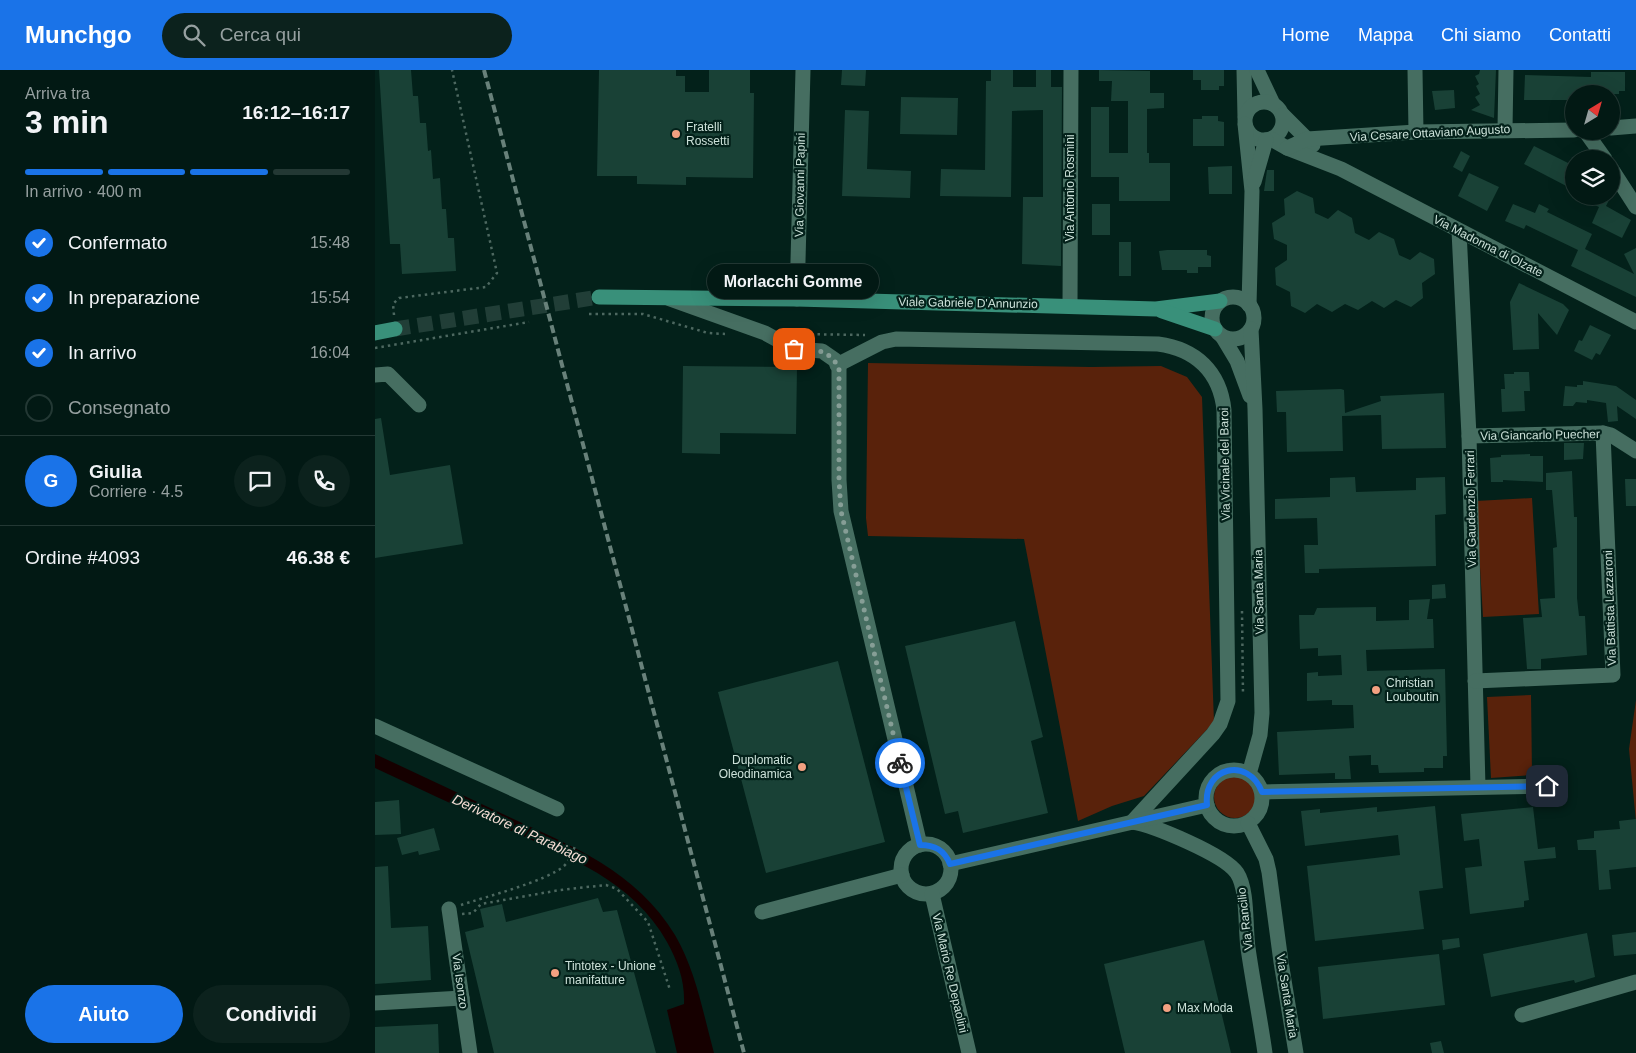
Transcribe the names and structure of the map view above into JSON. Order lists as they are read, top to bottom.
{
  "streets": {
    "main road": ["Viale Gabriele D'Annunzio"],
    "street": [
      "Via Cesare Ottaviano Augusto",
      "Via Giovanni Papini",
      "Via Antonio Rosmini",
      "Via Madonna di Olzate",
      "Via Giancarlo Puecher",
      "Via Vicinale del Baroi",
      "Via Gaudenzio Ferrari",
      "Via Santa Maria",
      "Via Battista Lazzaroni",
      "Via Rancilio",
      "Via Mario Re Depaolini",
      "Via Isonzo"
    ]
  },
  "crossings": [
    ["Via Cesare Ottaviano Augusto", "Via Madonna di Olzate"],
    ["Via Giovanni Papini", "Viale Gabriele D'Annunzio"],
    ["Via Antonio Rosmini", "Viale Gabriele D'Annunzio"],
    ["Via Madonna di Olzate", "Via Gaudenzio Ferrari"],
    ["Via Madonna di Olzate", "Via Santa Maria"],
    ["Viale Gabriele D'Annunzio", "Via Santa Maria"],
    ["Via Giancarlo Puecher", "Via Gaudenzio Ferrari"],
    ["Via Giancarlo Puecher", "Via Battista Lazzaroni"],
    ["Via Vicinale del Baroi", "Via Rancilio"],
    ["Via Gaudenzio Ferrari", "Via Battista Lazzaroni"]
  ],
  "water": ["Derivatore di Parabiago"],
  "places": [
    "Fratelli Rossetti",
    "Morlacchi Gomme",
    "Christian Louboutin",
    "Duplomatic Oleodinamica",
    "Tintotex - Unione manifatture",
    "Max Moda"
  ],
  "north": "top right",
  "page": {
    "header": "Munchgo",
    "search": "Cerca qui",
    "nav": [
      "Home",
      "Mappa",
      "Chi siamo",
      "Contatti"
    ],
    "heading": ["3 min", "Arriva tra", "16:12–16:17"],
    "panel": [
      "Giulia",
      "Corriere · 4.5",
      "Ordine #4093",
      "46.38 €"
    ],
    "bar": "In arrivo · 400 m",
    "list": [
      ["Confermato", "15:48"],
      ["In preparazione", "15:54"],
      ["In arrivo", "16:04"],
      "Consegnato"
    ],
    "bubble": "Morlacchi Gomme",
    "round": "G",
    "buttons": ["Aiuto", "Condividi"]
  }
}
